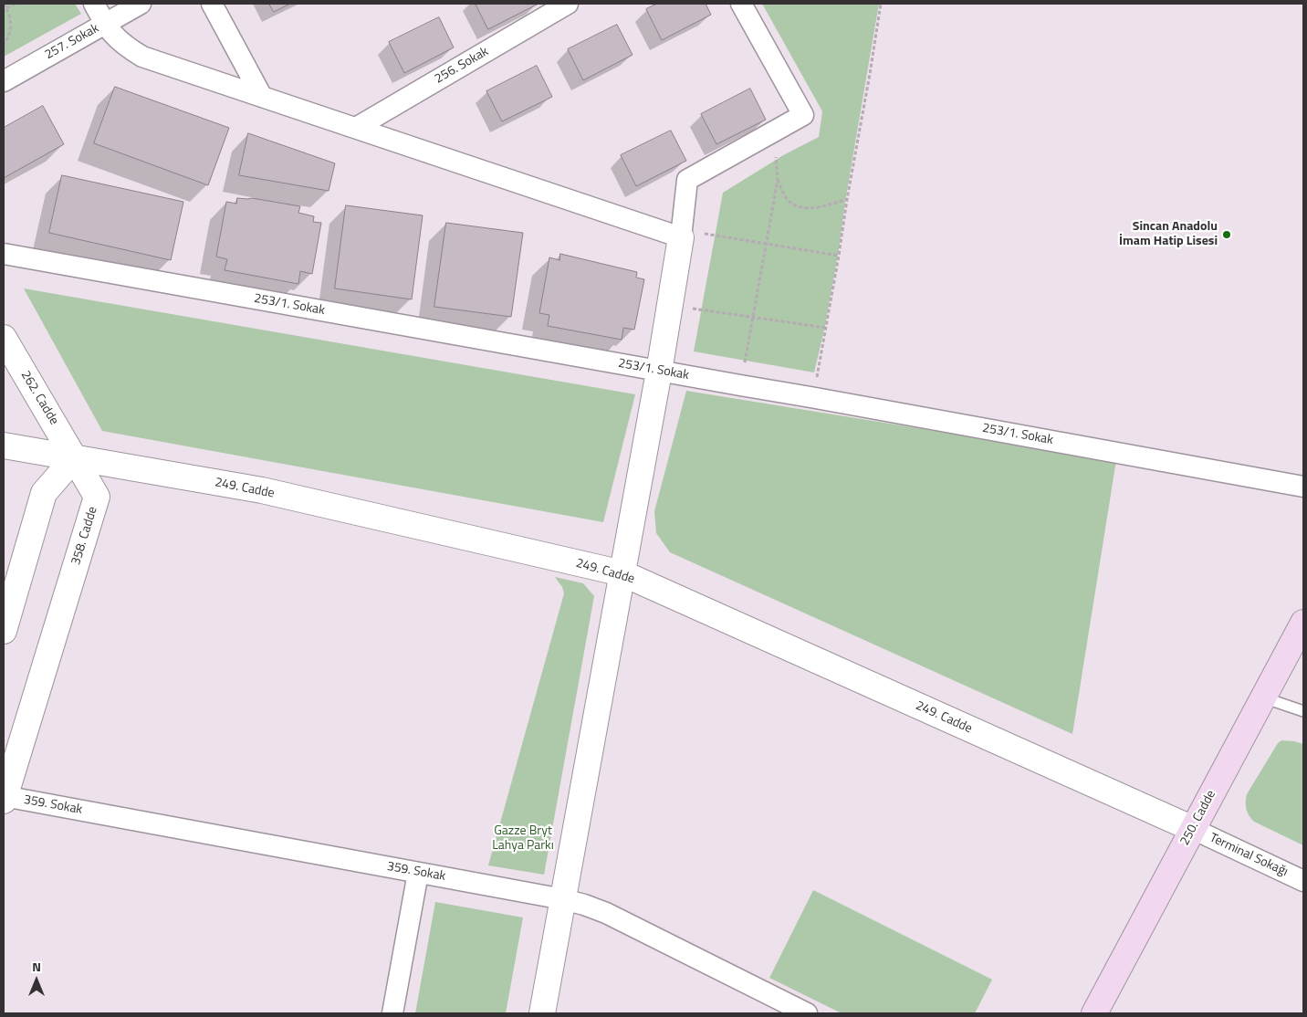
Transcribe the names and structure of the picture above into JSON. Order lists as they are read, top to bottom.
{
  "streets": {
    "main road": ["250. Cadde"],
    "street": [
      "257. Sokak",
      "256. Sokak",
      "253/1. Sokak",
      "262. Cadde",
      "249. Cadde",
      "358. Cadde",
      "359. Sokak",
      "Terminal Sokağı"
    ]
  },
  "crossings": [
    ["262. Cadde", "249. Cadde"],
    ["262. Cadde", "358. Cadde"],
    ["249. Cadde", "358. Cadde"],
    ["249. Cadde", "250. Cadde"],
    ["249. Cadde", "Terminal Sokağı"],
    ["358. Cadde", "359. Sokak"],
    ["250. Cadde", "Terminal Sokağı"]
  ],
  "parks": ["Gazze Bryt Lahya Parkı"],
  "places": ["Sincan Anadolu İmam Hatip Lisesi"],
  "north": "top"
}
